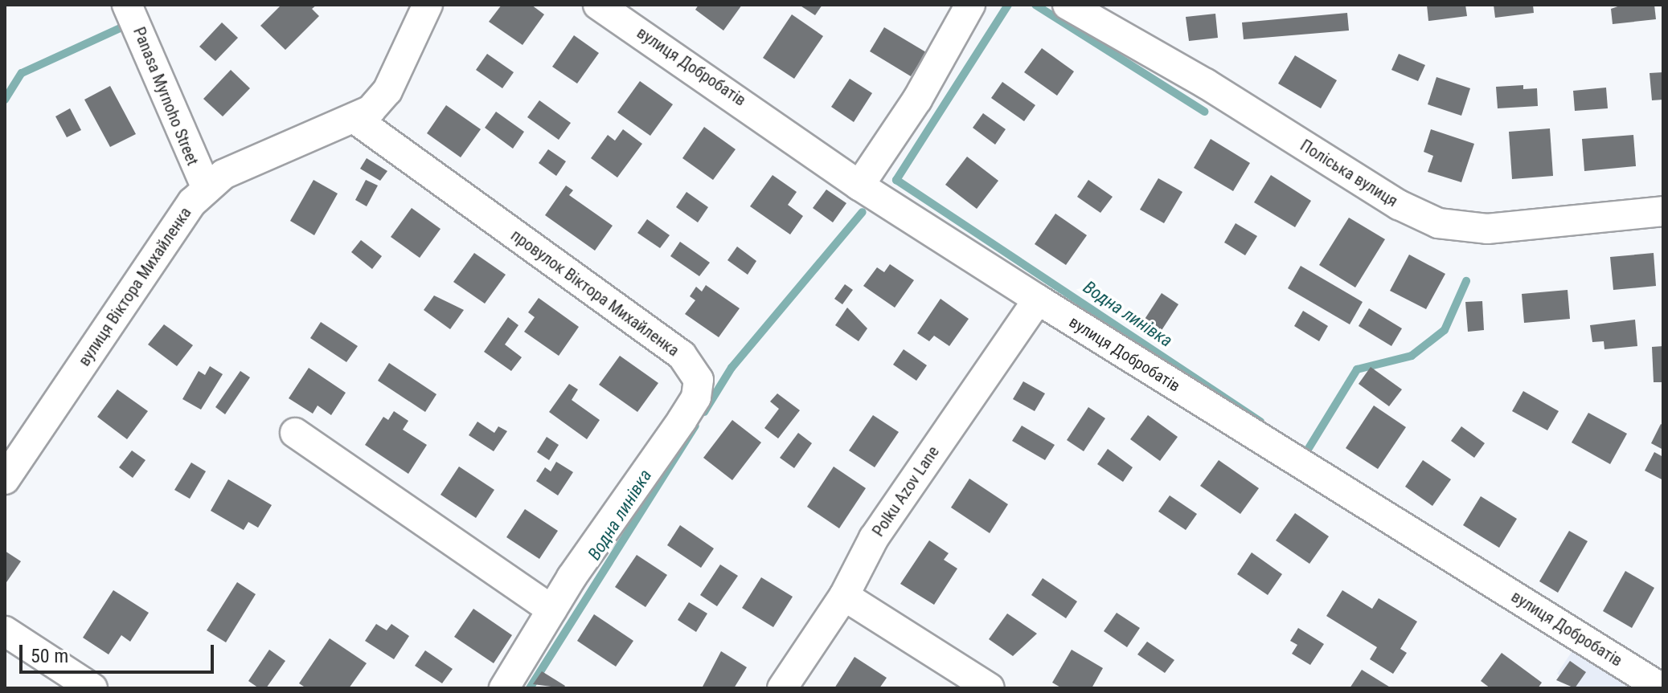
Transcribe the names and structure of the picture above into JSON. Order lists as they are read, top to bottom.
{
  "streets": {
    "street": [
      "вулиця Добробатів",
      "Panasa Myrnoho Street",
      "Поліська вулиця",
      "вулиця Віктора Михайленка",
      "провулок Віктора Михайленка",
      "Polku Azov Lane"
    ]
  },
  "crossings": [
    ["вулиця Добробатів", "Polku Azov Lane"],
    ["Panasa Myrnoho Street", "вулиця Віктора Михайленка"],
    ["вулиця Віктора Михайленка", "провулок Віктора Михайленка"]
  ],
  "water": ["Водна линівка"],
  "scale_bar": "50 m"
}
